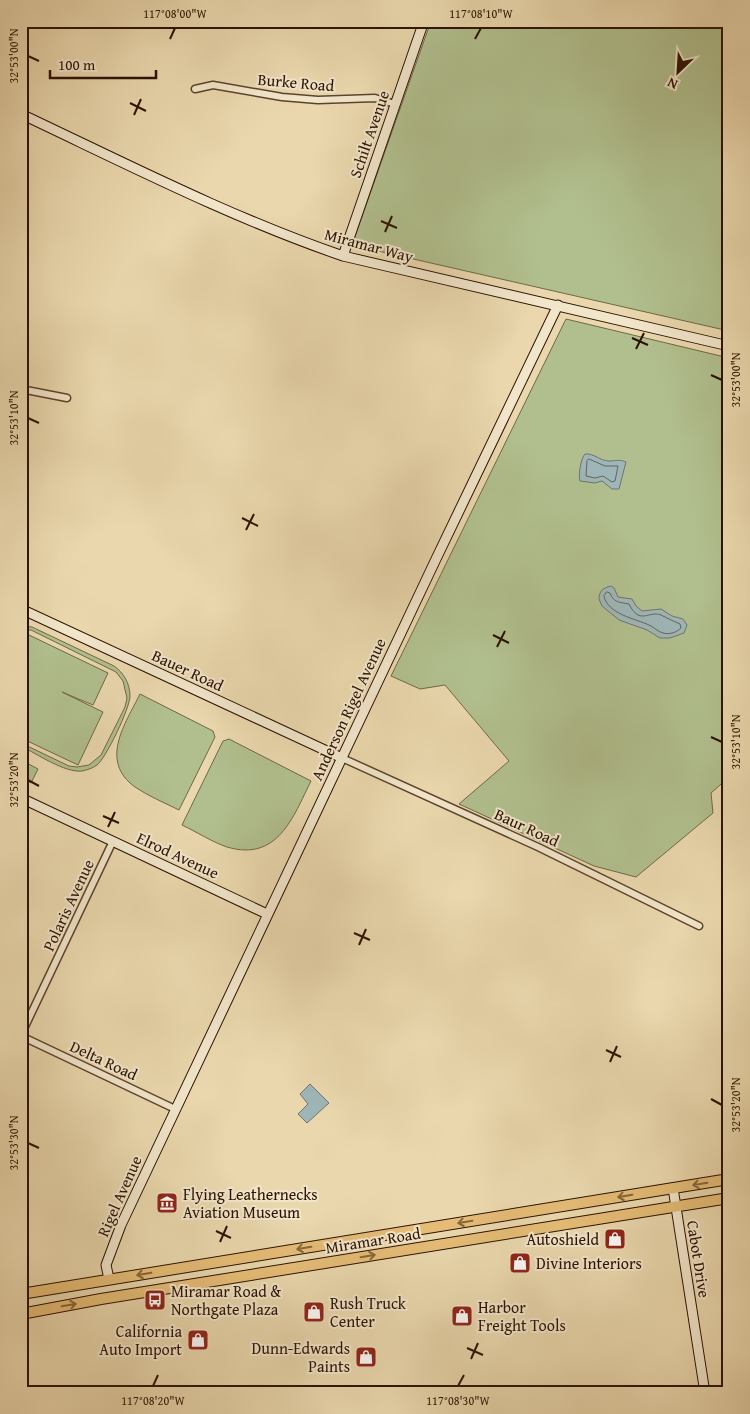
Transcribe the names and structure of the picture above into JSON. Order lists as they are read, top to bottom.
{
  "streets": {
    "main road": ["Miramar Road"],
    "street": [
      "Burke Road",
      "Schilt Avenue",
      "Miramar Way",
      "Bauer Road",
      "Anderson Rigel Avenue",
      "Baur Road",
      "Elrod Avenue",
      "Polaris Avenue",
      "Delta Road",
      "Rigel Avenue",
      "Cabot Drive"
    ]
  },
  "crossings": [
    ["Burke Road", "Schilt Avenue"],
    ["Schilt Avenue", "Miramar Way"],
    ["Miramar Way", "Anderson Rigel Avenue"],
    ["Bauer Road", "Anderson Rigel Avenue"],
    ["Bauer Road", "Baur Road"],
    ["Anderson Rigel Avenue", "Baur Road"],
    ["Anderson Rigel Avenue", "Elrod Avenue"],
    ["Anderson Rigel Avenue", "Delta Road"],
    ["Anderson Rigel Avenue", "Rigel Avenue"],
    ["Elrod Avenue", "Polaris Avenue"],
    ["Polaris Avenue", "Delta Road"],
    ["Rigel Avenue", "Miramar Road"],
    ["Miramar Road", "Cabot Drive"]
  ],
  "places": {
    "museum": ["Flying Leathernecks Aviation Museum"],
    "shop": [
      "Autoshield",
      "Divine Interiors",
      "Rush Truck Center",
      "Harbor Freight Tools",
      "California Auto Import",
      "Dunn-Edwards Paints"
    ],
    "bus stop": ["Miramar Road & Northgate Plaza"]
  },
  "scale_bar": "100 m",
  "north": "bottom left",
  "coordinates": [
    "117°08'00\"W",
    "117°08'10\"W",
    "32°53'00\"N",
    "32°53'10\"N",
    "32°53'20\"N",
    "32°53'30\"N",
    "117°08'20\"W",
    "117°08'30\"W"
  ]
}
